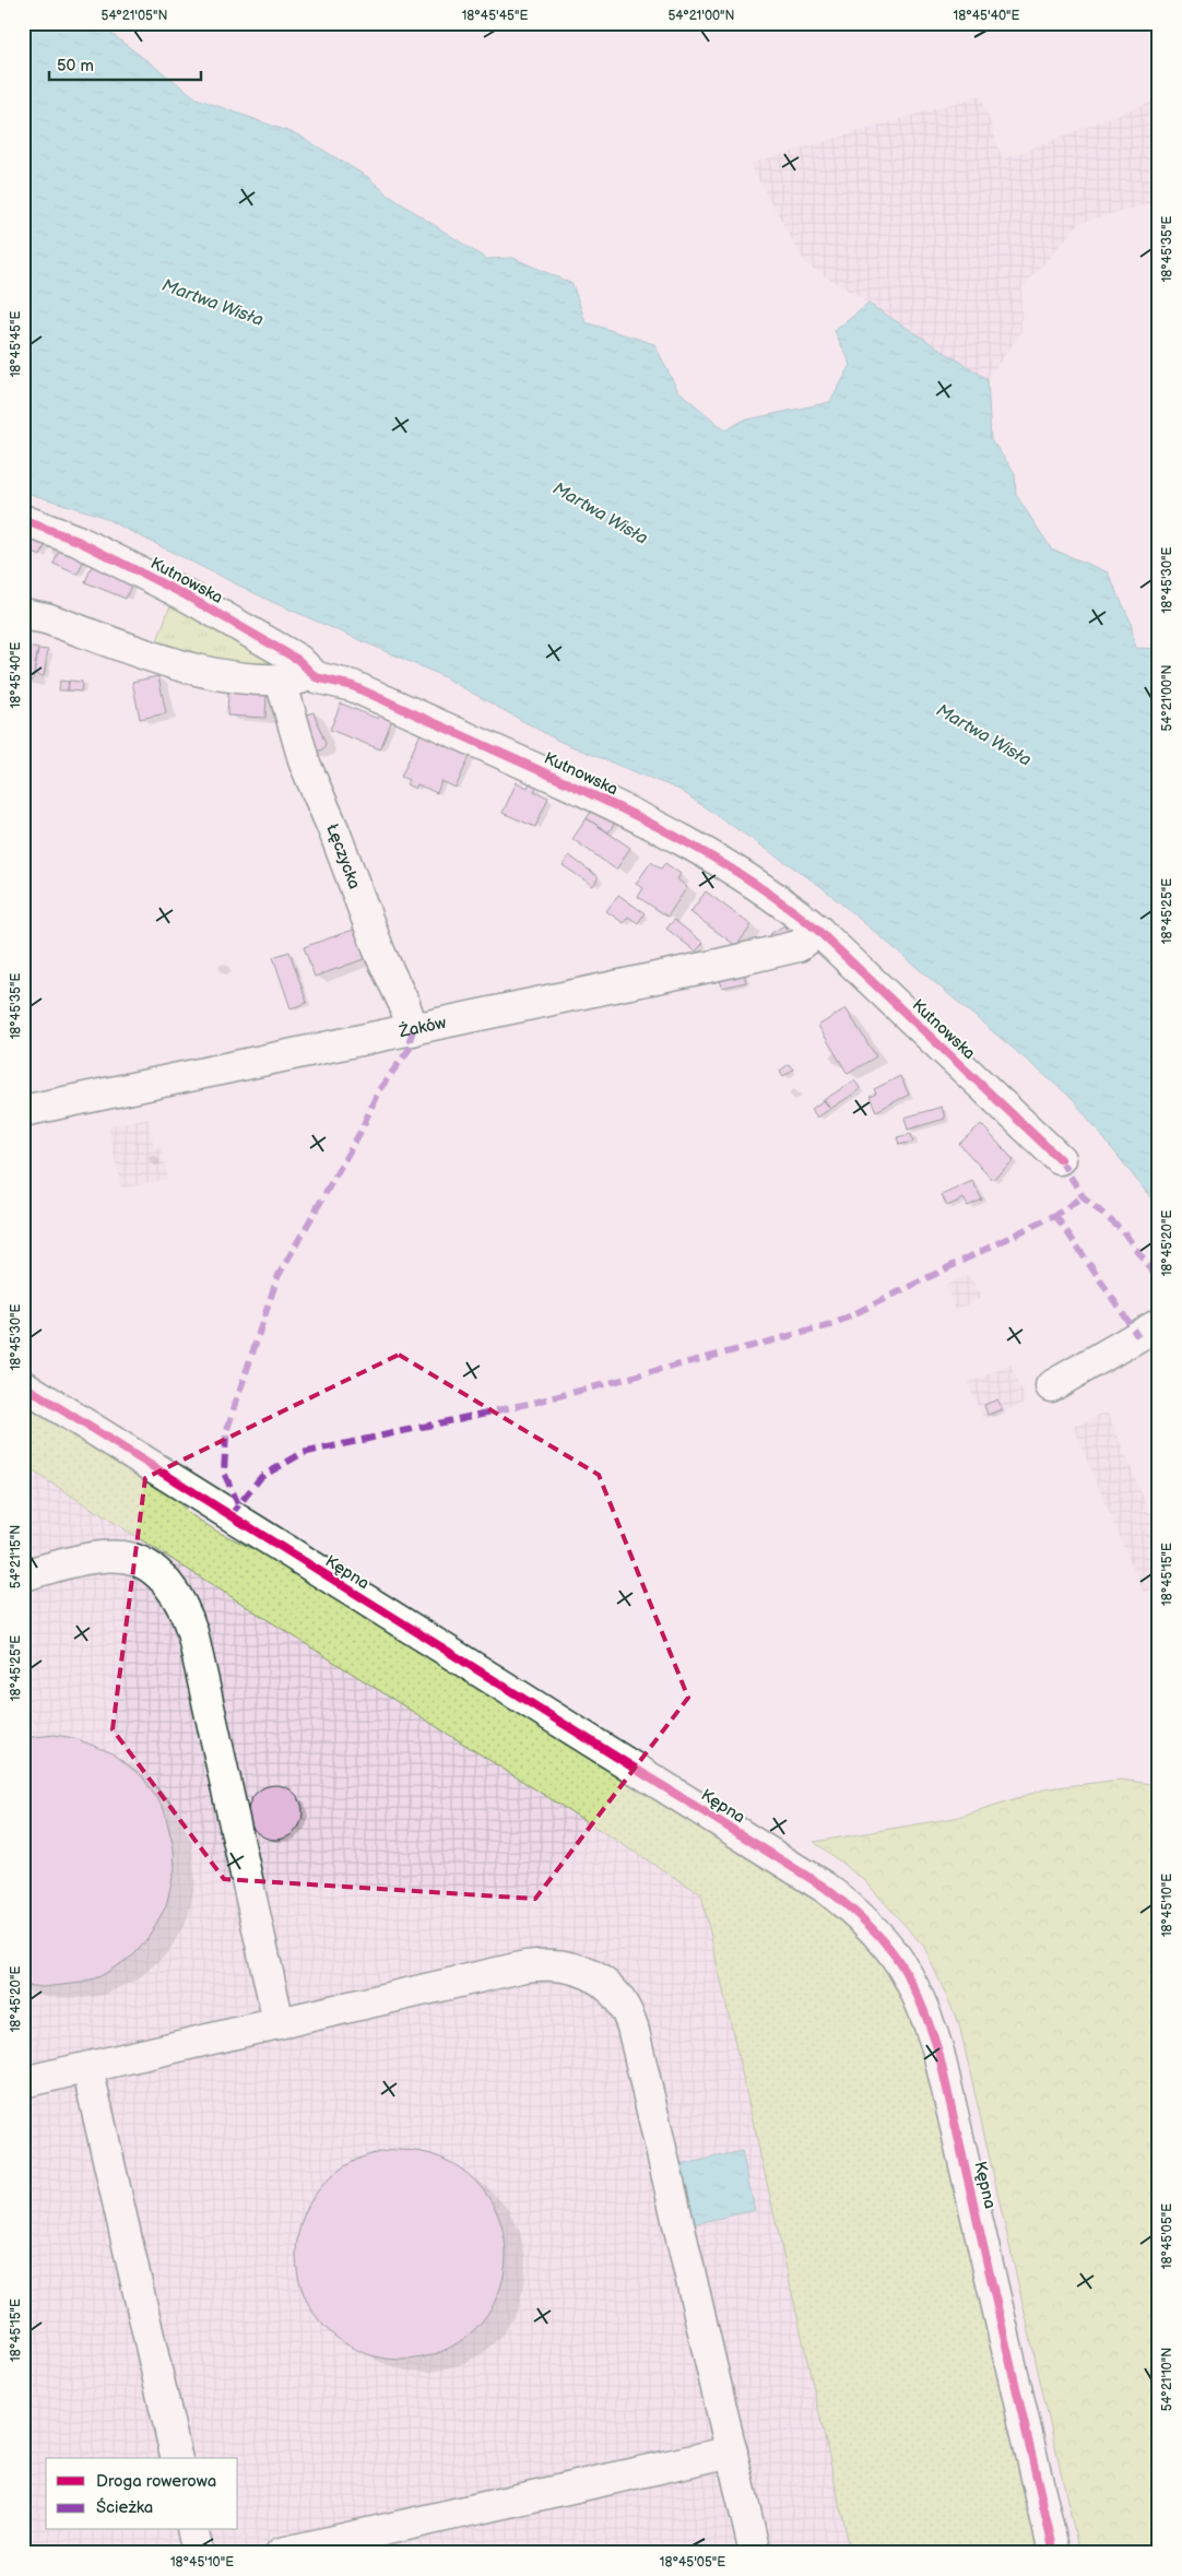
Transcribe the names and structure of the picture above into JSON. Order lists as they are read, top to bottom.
{
  "streets": {
    "street": [
      "Kutnowska",
      "Łęczycka",
      "Żaków",
      "Kępna"
    ]
  },
  "crossings": [
    ["Kutnowska", "Żaków"],
    ["Łęczycka", "Żaków"]
  ],
  "water": ["Martwa Wisła"],
  "legend": ["Droga rowerowa", "Ścieżka"],
  "scale_bar": "50 m",
  "coordinates": [
    "54°21'05\"N",
    "18°45'45\"E",
    "54°21'00\"N",
    "18°45'40\"E",
    "18°45'35\"E",
    "18°45'30\"E",
    "18°45'25\"E",
    "18°45'20\"E",
    "54°21'15\"N",
    "18°45'15\"E",
    "18°45'10\"E",
    "18°45'05\"E",
    "54°21'10\"N"
  ]
}
